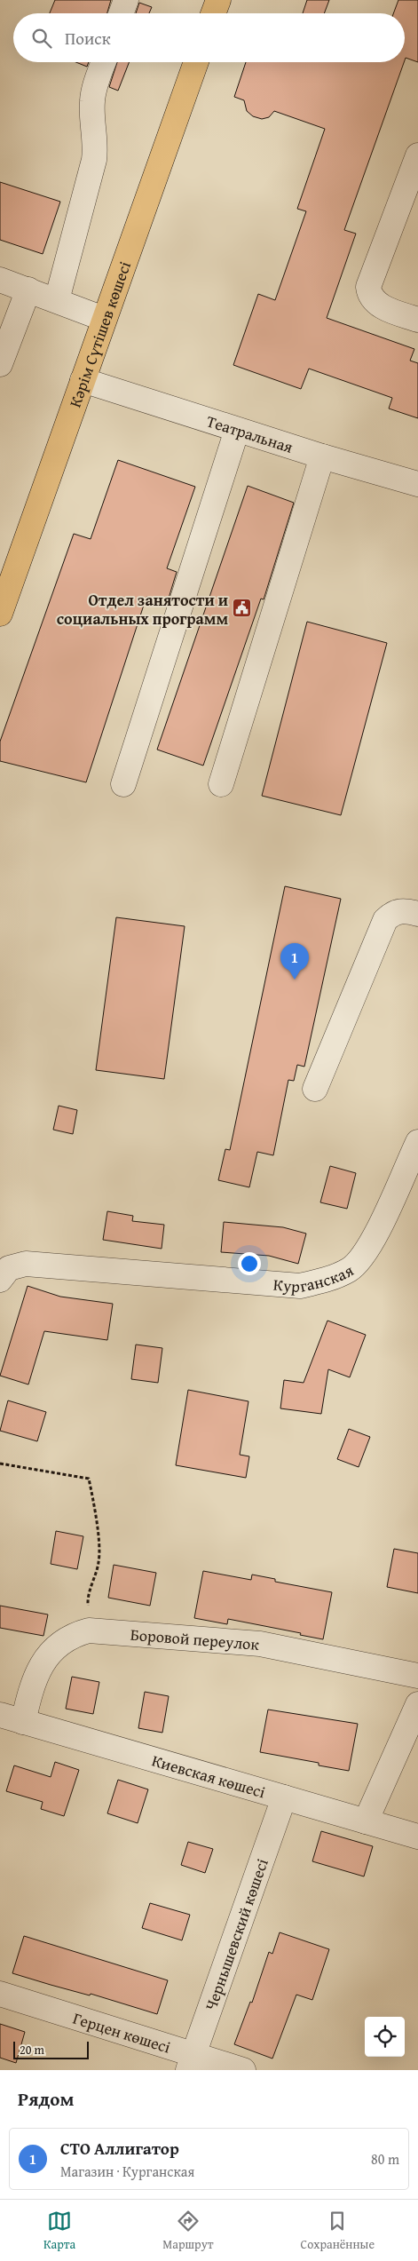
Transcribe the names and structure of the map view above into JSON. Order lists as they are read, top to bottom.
{
  "streets": {
    "main road": ["Кәрім Сүтішев көшесі"],
    "street": [
      "Театральная",
      "Курганская",
      "Боровой переулок",
      "Киевская көшесі",
      "Чернышевский көшесі",
      "Герцен көшесі"
    ]
  },
  "crossings": [
    ["Кәрім Сүтішев көшесі", "Театральная"],
    ["Боровой переулок", "Киевская көшесі"],
    ["Киевская көшесі", "Чернышевский көшесі"],
    ["Чернышевский көшесі", "Герцен көшесі"]
  ],
  "places": {
    "public building": ["Отдел занятости и социальных программ"]
  },
  "scale_bar": "20 m",
  "page": {
    "search": "Поиск",
    "pins": "1",
    "scale": "20 m",
    "heading": "Рядом",
    "list": [
      {
        "mark": "1",
        "name": "СТО Аллигатор",
        "note": "Магазин · Курганская",
        "value": "80 m"
      }
    ],
    "nav": ["Карта", "Маршрут", "Сохранённые"]
  }
}
